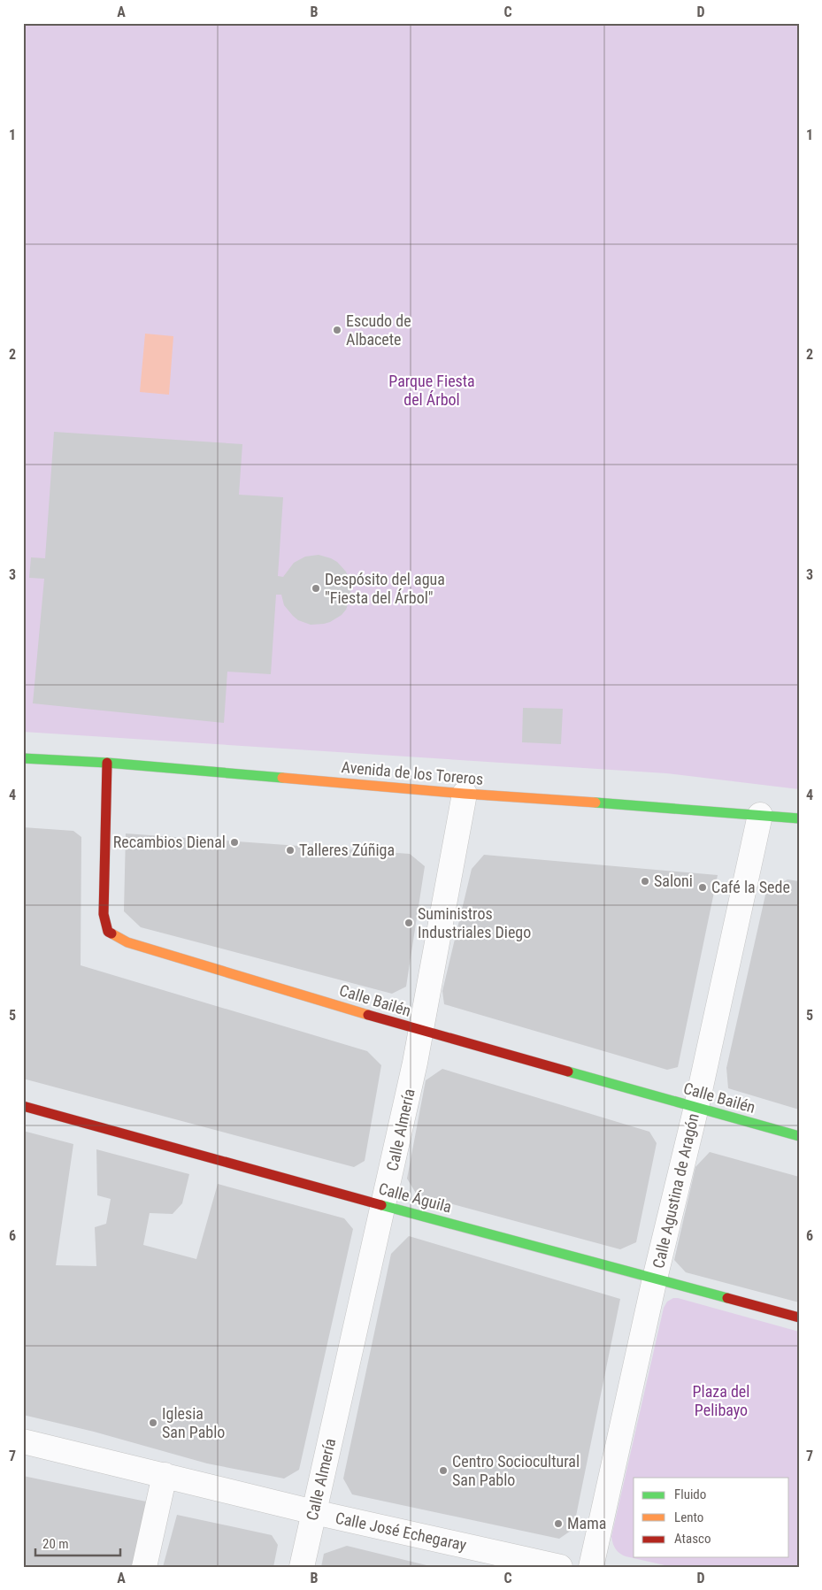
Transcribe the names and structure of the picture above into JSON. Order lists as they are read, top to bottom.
{
  "streets": {
    "street": [
      "Avenida de los Toreros",
      "Calle Bailén",
      "Calle Almería",
      "Calle Agustina de Aragón",
      "Calle Águila",
      "Calle José Echegaray"
    ]
  },
  "crossings": [
    ["Avenida de los Toreros", "Calle Bailén"],
    ["Avenida de los Toreros", "Calle Almería"],
    ["Avenida de los Toreros", "Calle Agustina de Aragón"],
    ["Calle Bailén", "Calle Almería"],
    ["Calle Bailén", "Calle Agustina de Aragón"],
    ["Calle Almería", "Calle Águila"],
    ["Calle Almería", "Calle José Echegaray"],
    ["Calle Agustina de Aragón", "Calle Águila"]
  ],
  "parks": ["Parque Fiesta del Árbol", "Plaza del Pelibayo"],
  "places": [
    "Escudo de Albacete",
    "Despósito del agua \"Fiesta del Árbol\"",
    "Recambios Dienal",
    "Talleres Zúñiga",
    "Saloni",
    "Café la Sede",
    "Suministros Industriales Diego",
    "Iglesia San Pablo",
    "Centro Sociocultural San Pablo",
    "Mama"
  ],
  "legend": ["Fluido", "Lento", "Atasco"],
  "scale_bar": "20 m",
  "grid": {
    "columns": [
      "A",
      "B",
      "C",
      "D"
    ],
    "rows": [
      "1",
      "2",
      "3",
      "4",
      "5",
      "6",
      "7"
    ]
  }
}
